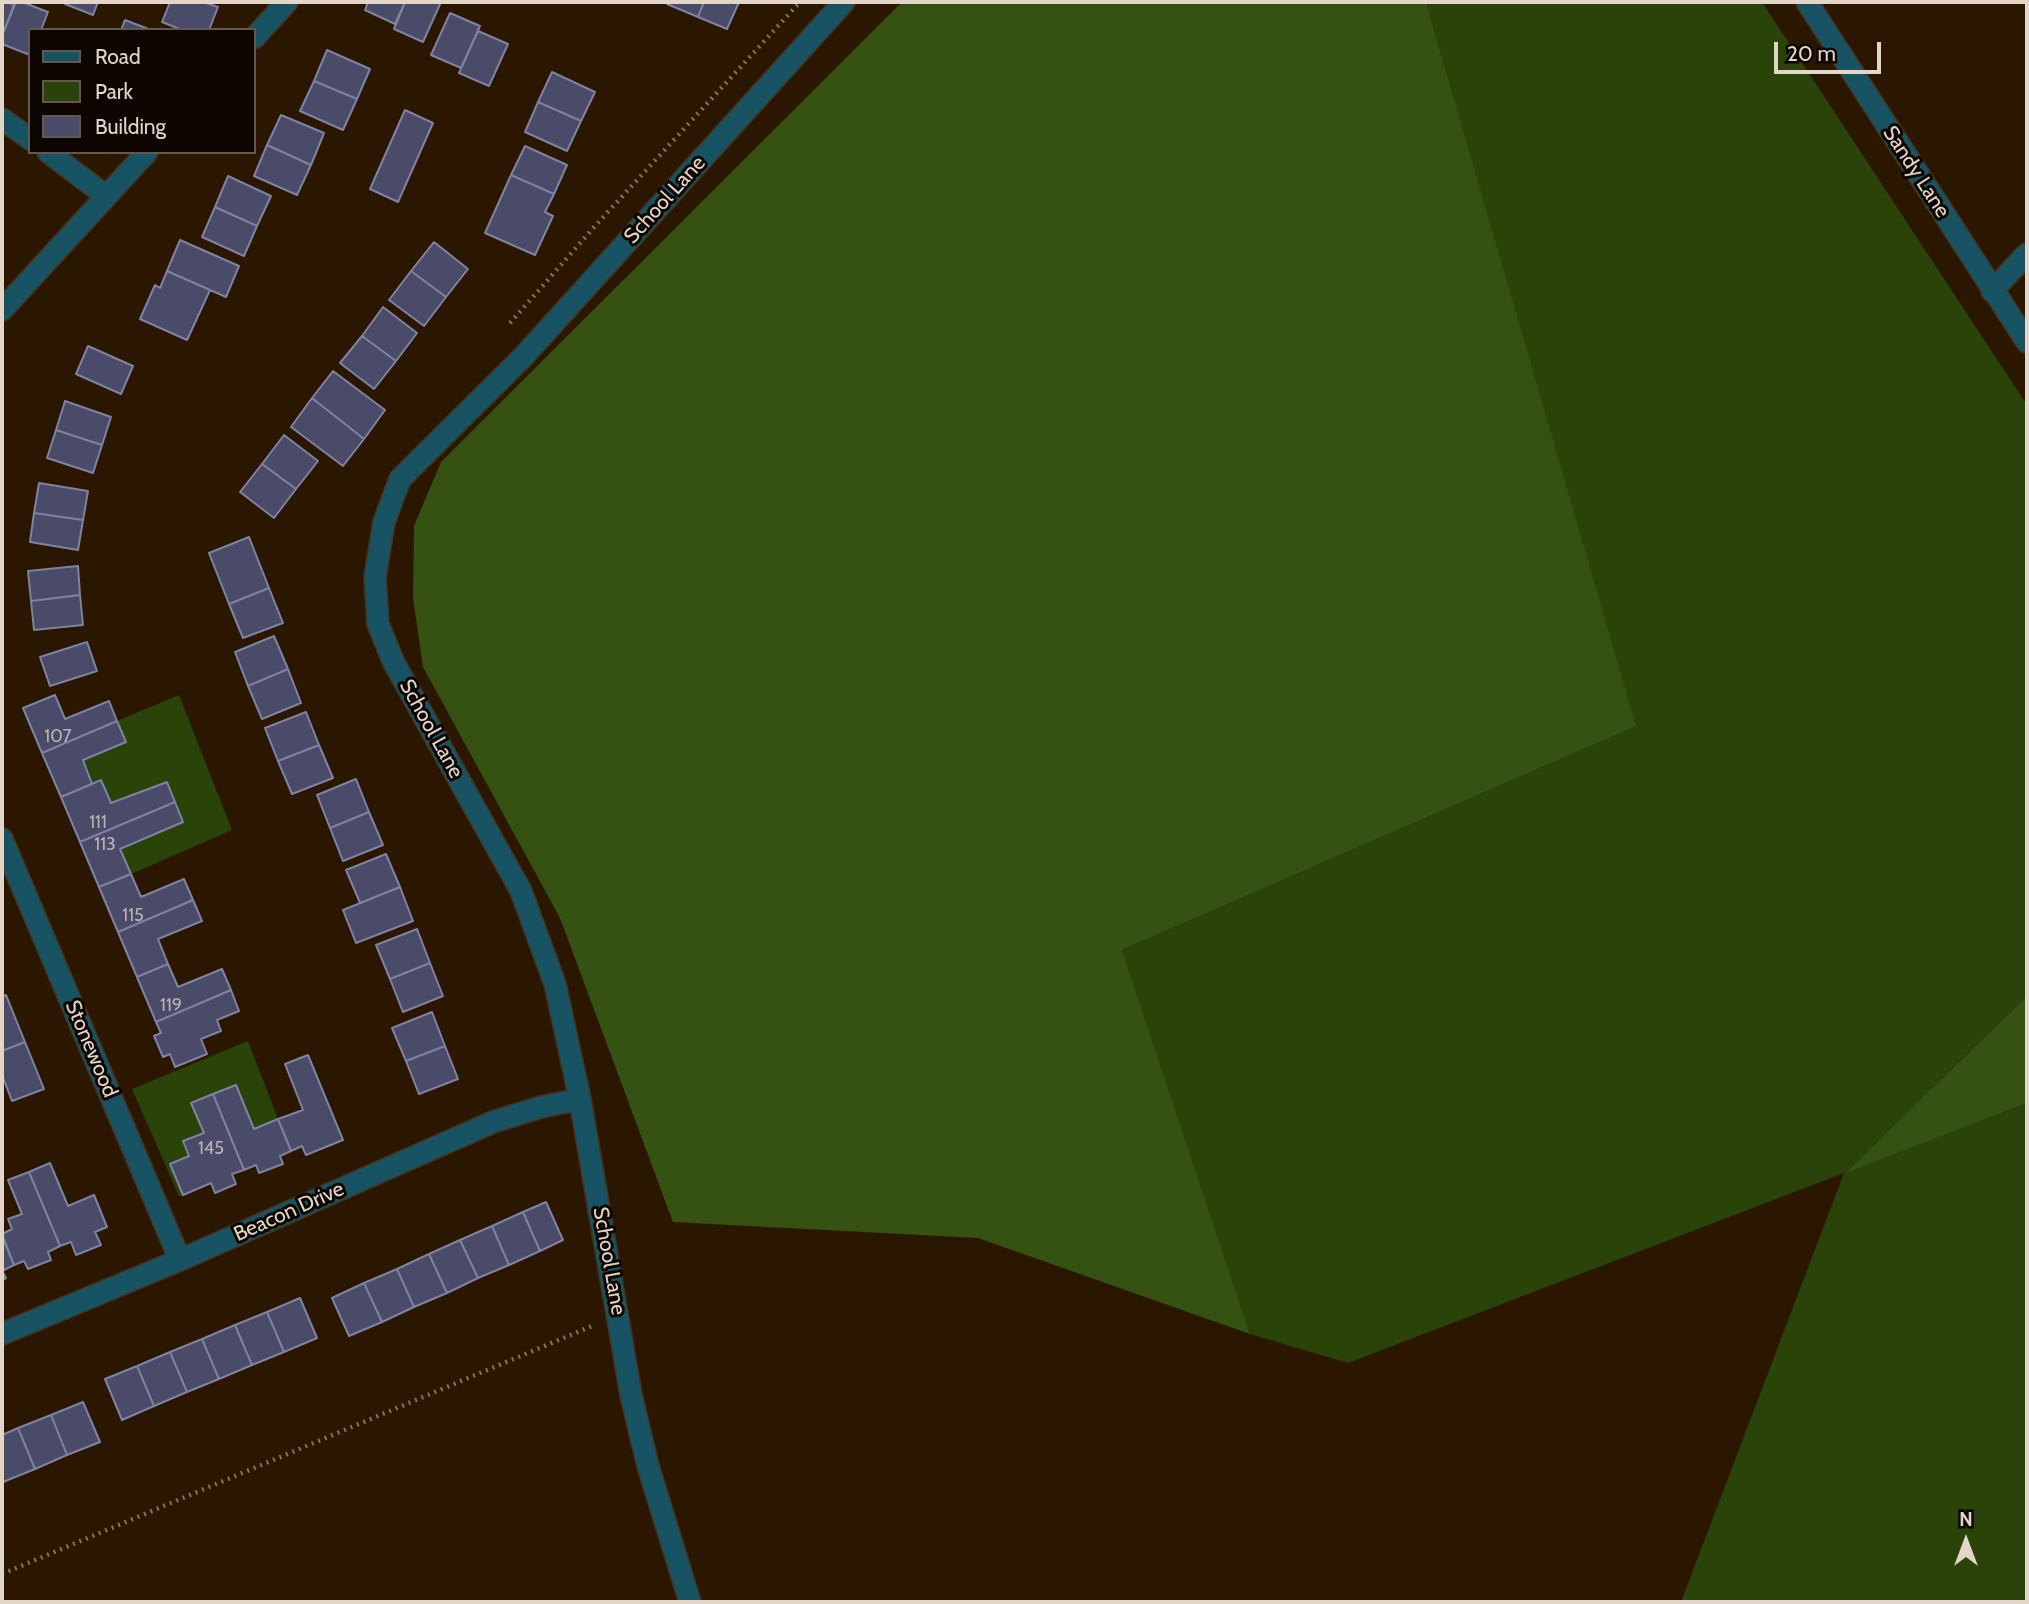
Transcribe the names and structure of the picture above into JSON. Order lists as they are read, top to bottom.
{
  "streets": {
    "street": [
      "Sandy Lane",
      "School Lane",
      "Stonewood",
      "Beacon Drive"
    ]
  },
  "crossings": [
    ["School Lane", "Beacon Drive"],
    ["Stonewood", "Beacon Drive"]
  ],
  "house_numbers": [
    "107",
    "111",
    "113",
    "115",
    "119",
    "145"
  ],
  "legend": ["Road", "Park", "Building"],
  "scale_bar": "20 m",
  "north": "top"
}
